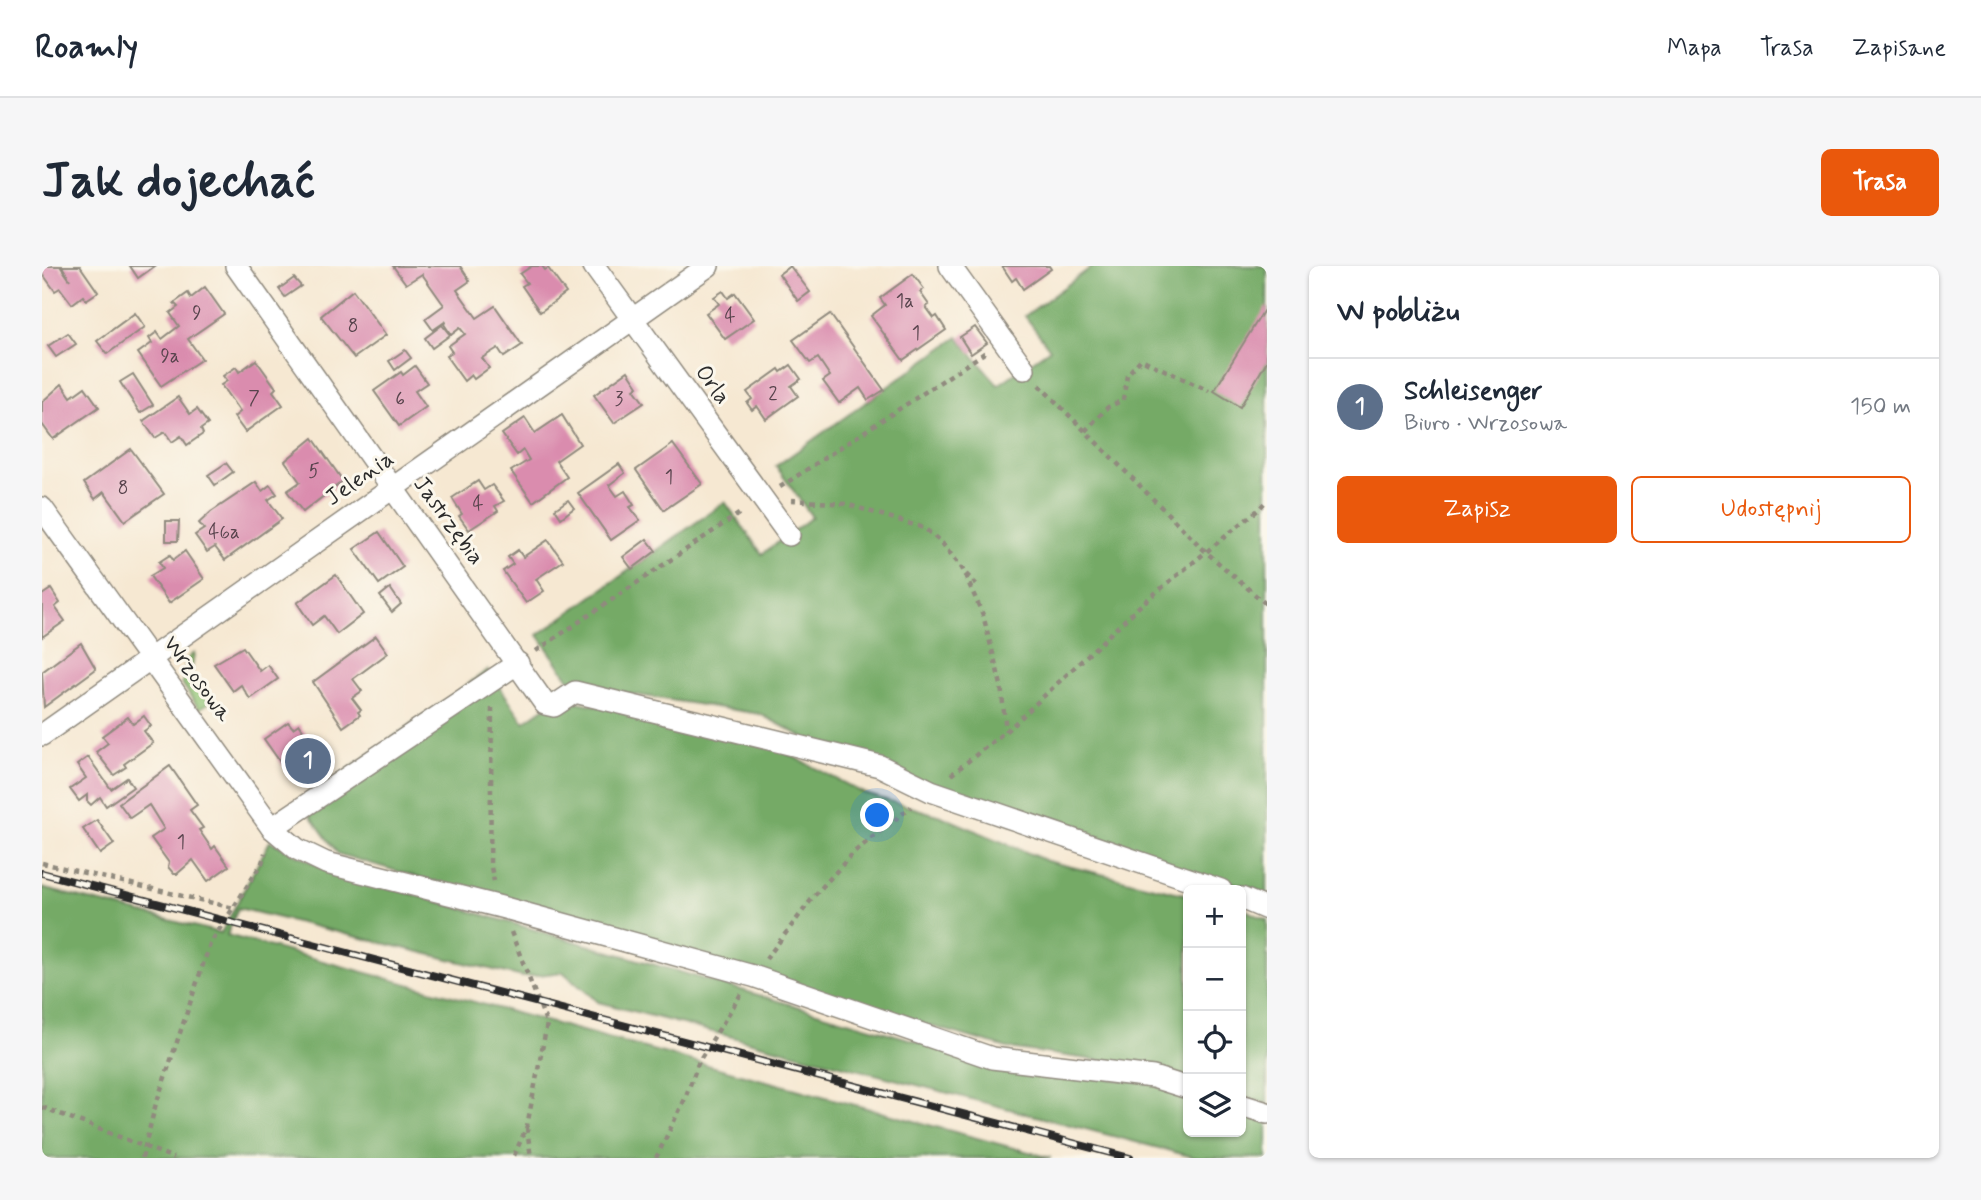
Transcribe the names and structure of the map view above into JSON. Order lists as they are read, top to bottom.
{
  "streets": {
    "street": [
      "Orla",
      "Jelenia",
      "Jastrzębia",
      "Wrzosowa"
    ]
  },
  "crossings": [
    ["Orla", "Jelenia"],
    ["Jelenia", "Jastrzębia"],
    ["Jelenia", "Wrzosowa"]
  ],
  "house_numbers": [
    "1a",
    "9",
    "4",
    "8",
    "1",
    "9a",
    "2",
    "7",
    "6",
    "3",
    "5",
    "1",
    "8",
    "4",
    "46a",
    "1"
  ],
  "page": {
    "header": "Roamly",
    "nav": ["Mapa", "Trasa", "Zapisane"],
    "buttons": [
      "Trasa",
      ["Zapisz", "Udostępnij"]
    ],
    "title": "Jak dojechać",
    "heading": "W pobliżu",
    "list": [
      {
        "mark": "1",
        "name": "Schleisenger",
        "note": "Biuro · Wrzosowa",
        "value": "150 m"
      }
    ],
    "pins": "1",
    "map_buttons": ["+", "−"]
  }
}
